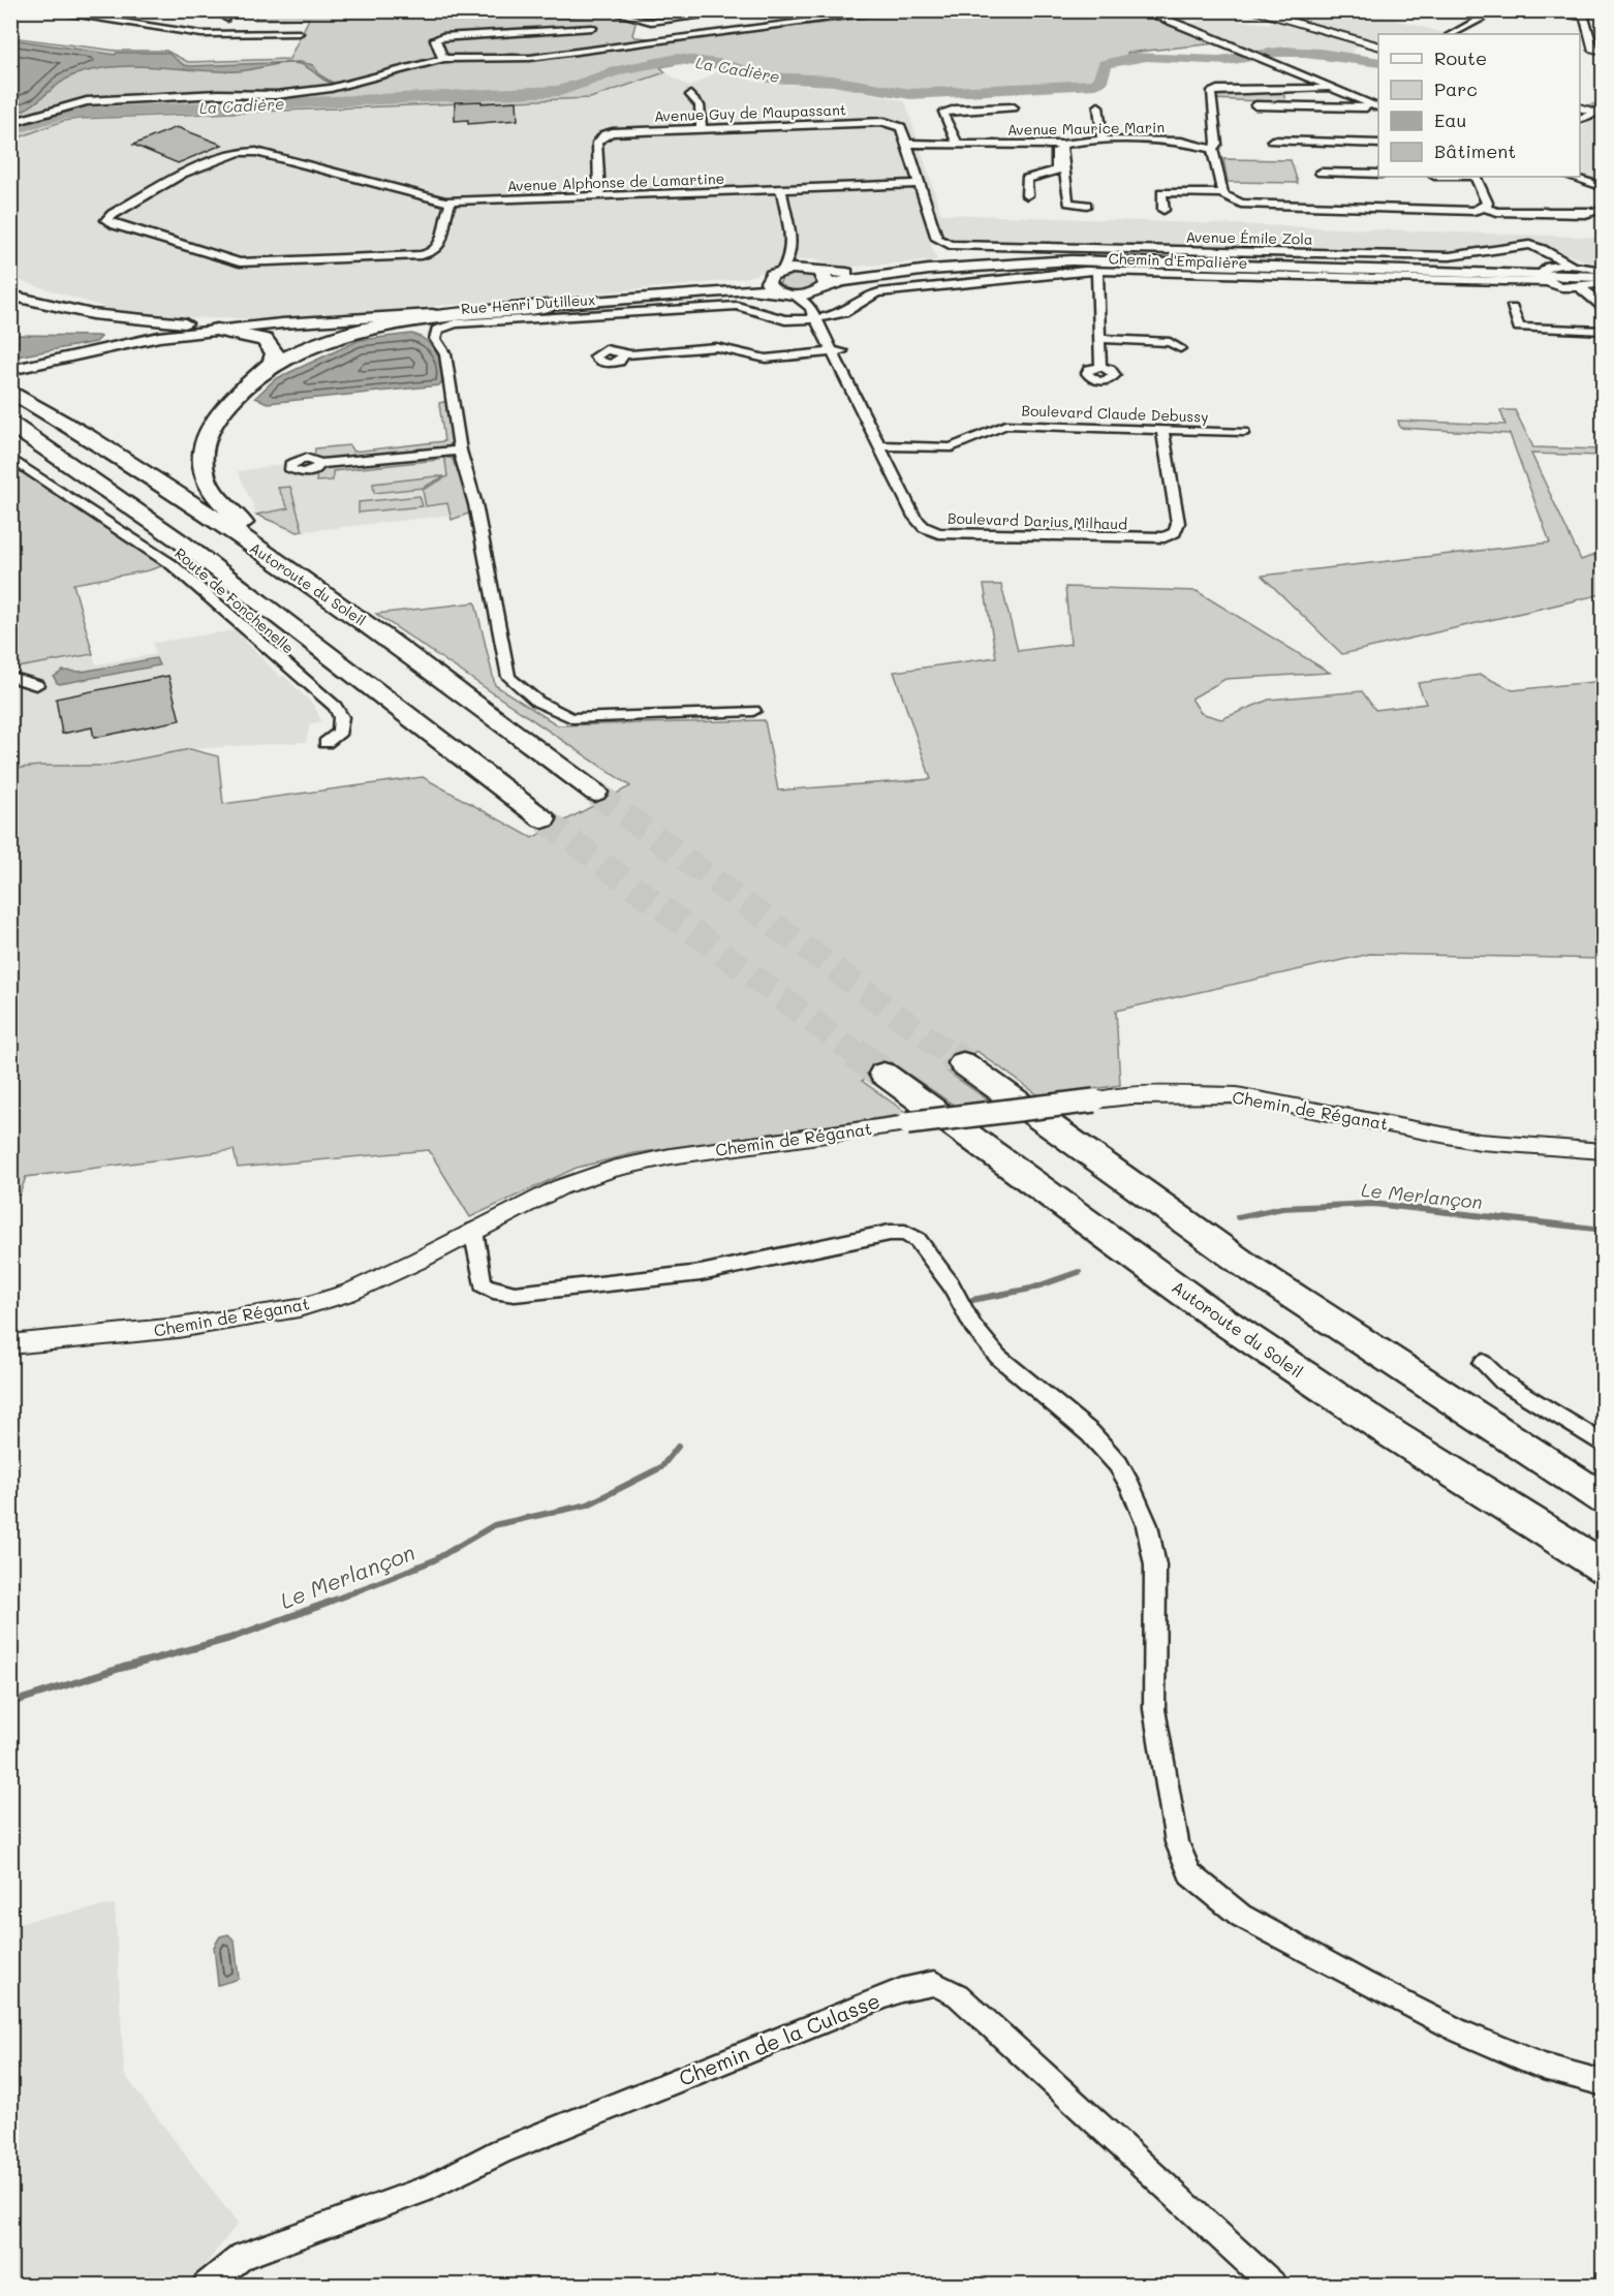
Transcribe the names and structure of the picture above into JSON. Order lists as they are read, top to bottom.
{
  "streets": {
    "highway": ["Autoroute du Soleil"],
    "street": [
      "Avenue Guy de Maupassant",
      "Avenue Maurice Marin",
      "Avenue Alphonse de Lamartine",
      "Avenue Émile Zola",
      "Chemin d'Empalière",
      "Rue Henri Dutilleux",
      "Boulevard Claude Debussy",
      "Boulevard Darius Milhaud",
      "Route de Fonchenelle",
      "Chemin de Réganat",
      "Chemin de la Culasse"
    ]
  },
  "crossings": [
    ["Avenue Guy de Maupassant", "Avenue Maurice Marin"],
    ["Avenue Guy de Maupassant", "Avenue Alphonse de Lamartine"],
    ["Avenue Guy de Maupassant", "Avenue Émile Zola"],
    ["Chemin d'Empalière", "Rue Henri Dutilleux"],
    ["Chemin d'Empalière", "Boulevard Darius Milhaud"],
    ["Rue Henri Dutilleux", "Boulevard Darius Milhaud"],
    ["Boulevard Claude Debussy", "Boulevard Darius Milhaud"]
  ],
  "water": ["La Cadière", "Le Merlançon"],
  "legend": [
    "Route",
    "Parc",
    "Eau",
    "Bâtiment"
  ]
}
